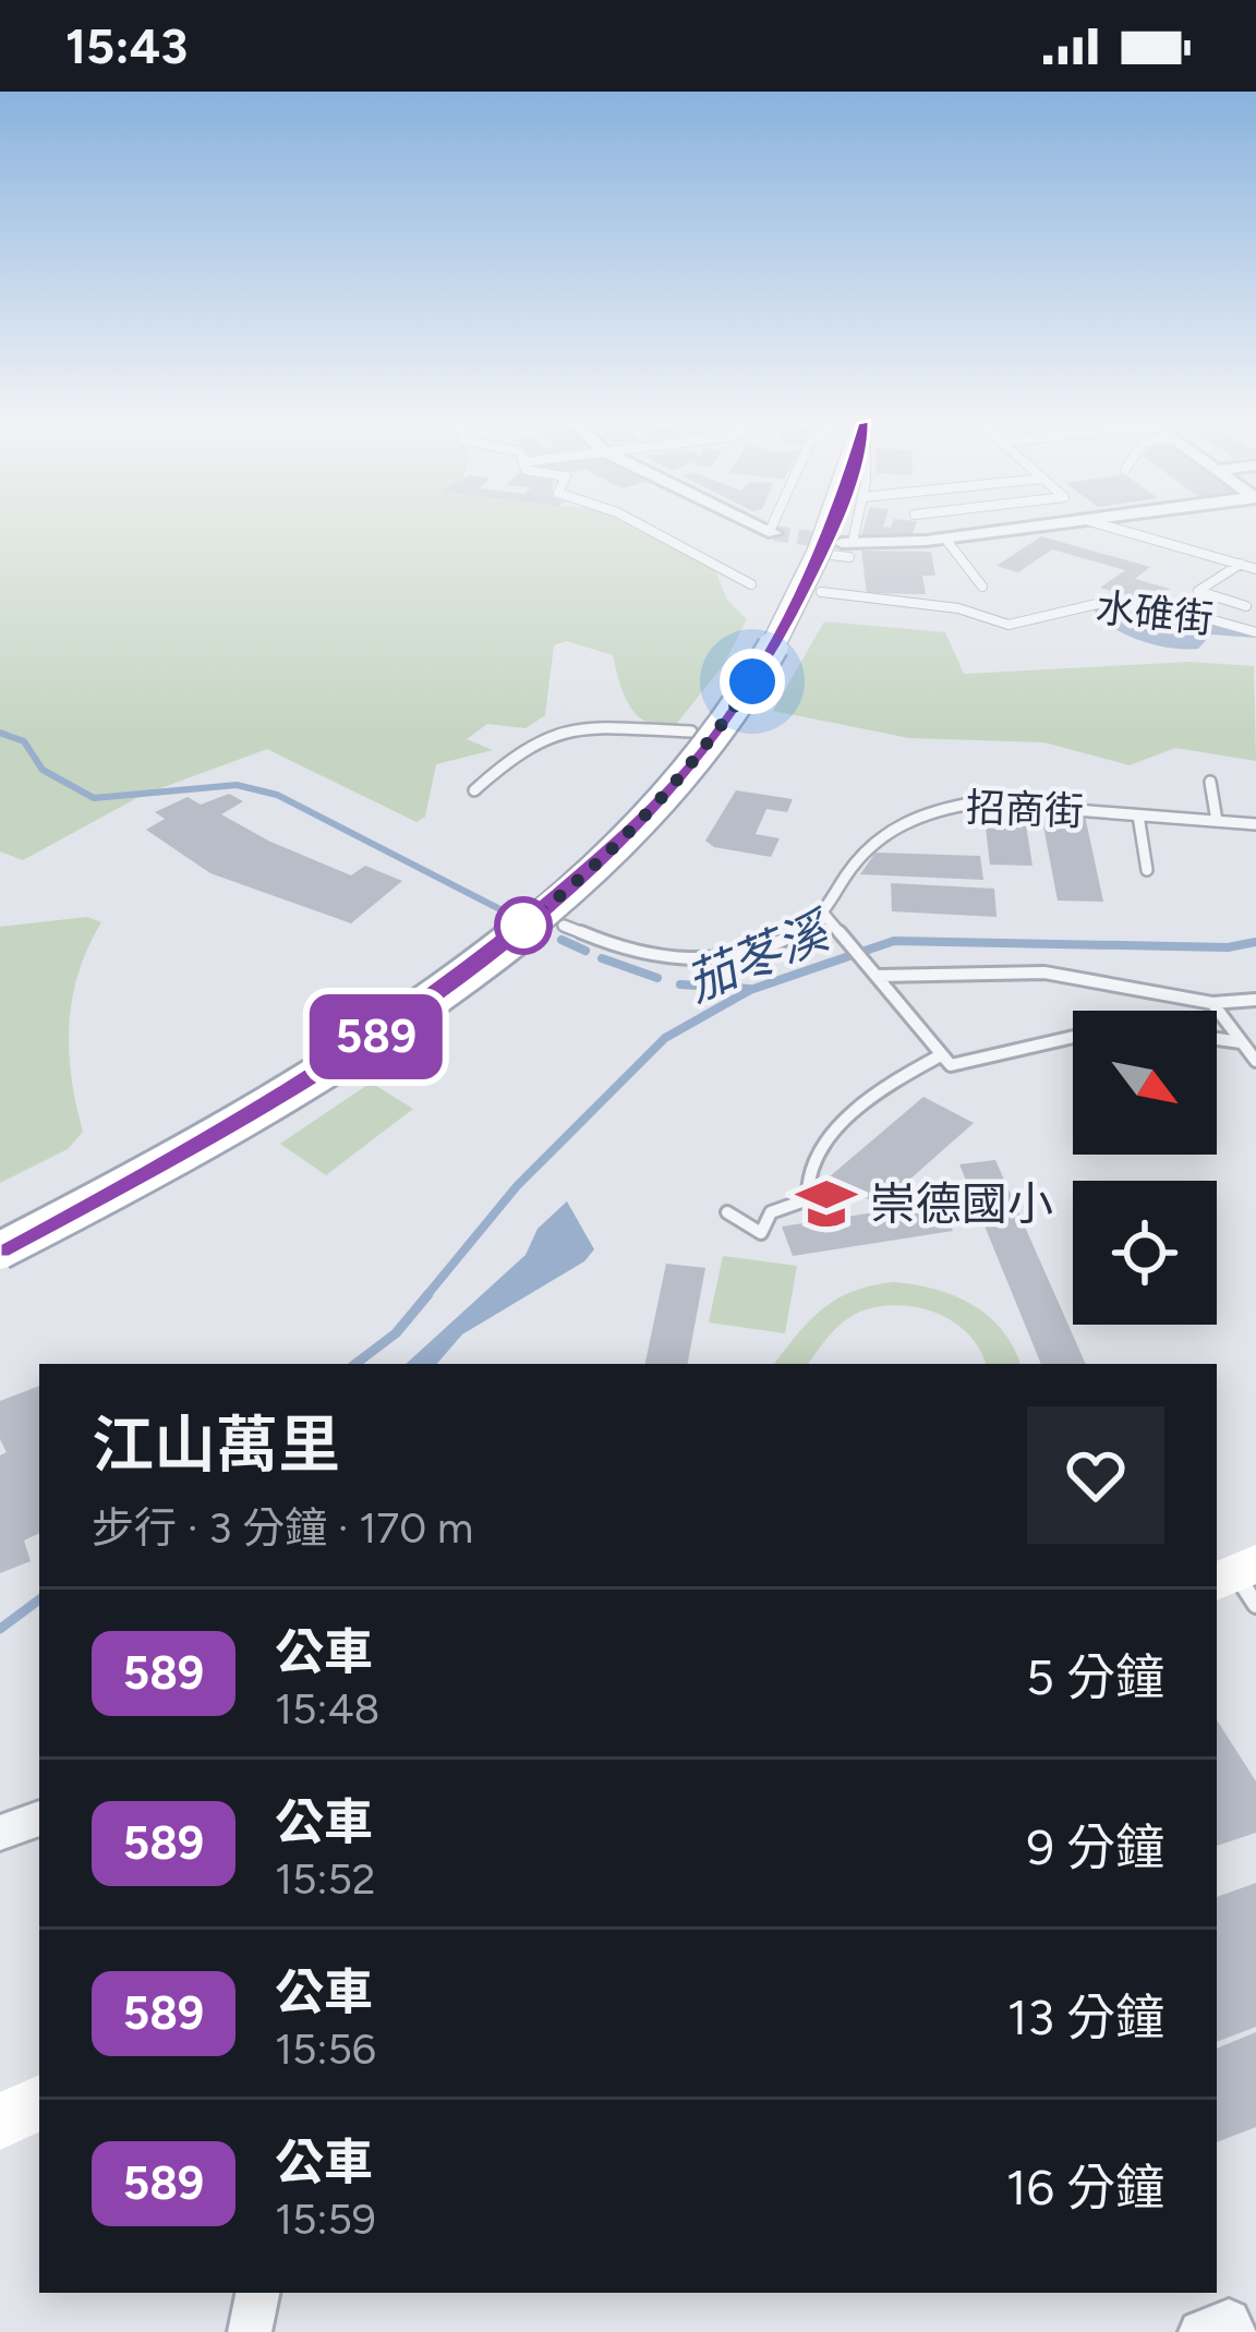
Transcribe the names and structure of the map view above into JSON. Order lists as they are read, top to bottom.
{
  "streets": {
    "lane": ["水碓街", "招商街"]
  },
  "water": ["茄苳溪"],
  "places": {
    "school or university": ["崇德國小"]
  },
  "lines": ["bus line 589"],
  "north": "bottom right",
  "page": {
    "status": "15:43",
    "on_map": "589",
    "heading": ["江山萬里", "步行 · 3 分鐘 · 170 m"],
    "list": [
      {
        "mark": "589",
        "name": "公車",
        "note": "15:48",
        "value": "5 分鐘"
      },
      {
        "mark": "589",
        "name": "公車",
        "note": "15:52",
        "value": "9 分鐘"
      },
      {
        "mark": "589",
        "name": "公車",
        "note": "15:56",
        "value": "13 分鐘"
      },
      {
        "mark": "589",
        "name": "公車",
        "note": "15:59",
        "value": "16 分鐘"
      }
    ]
  }
}
